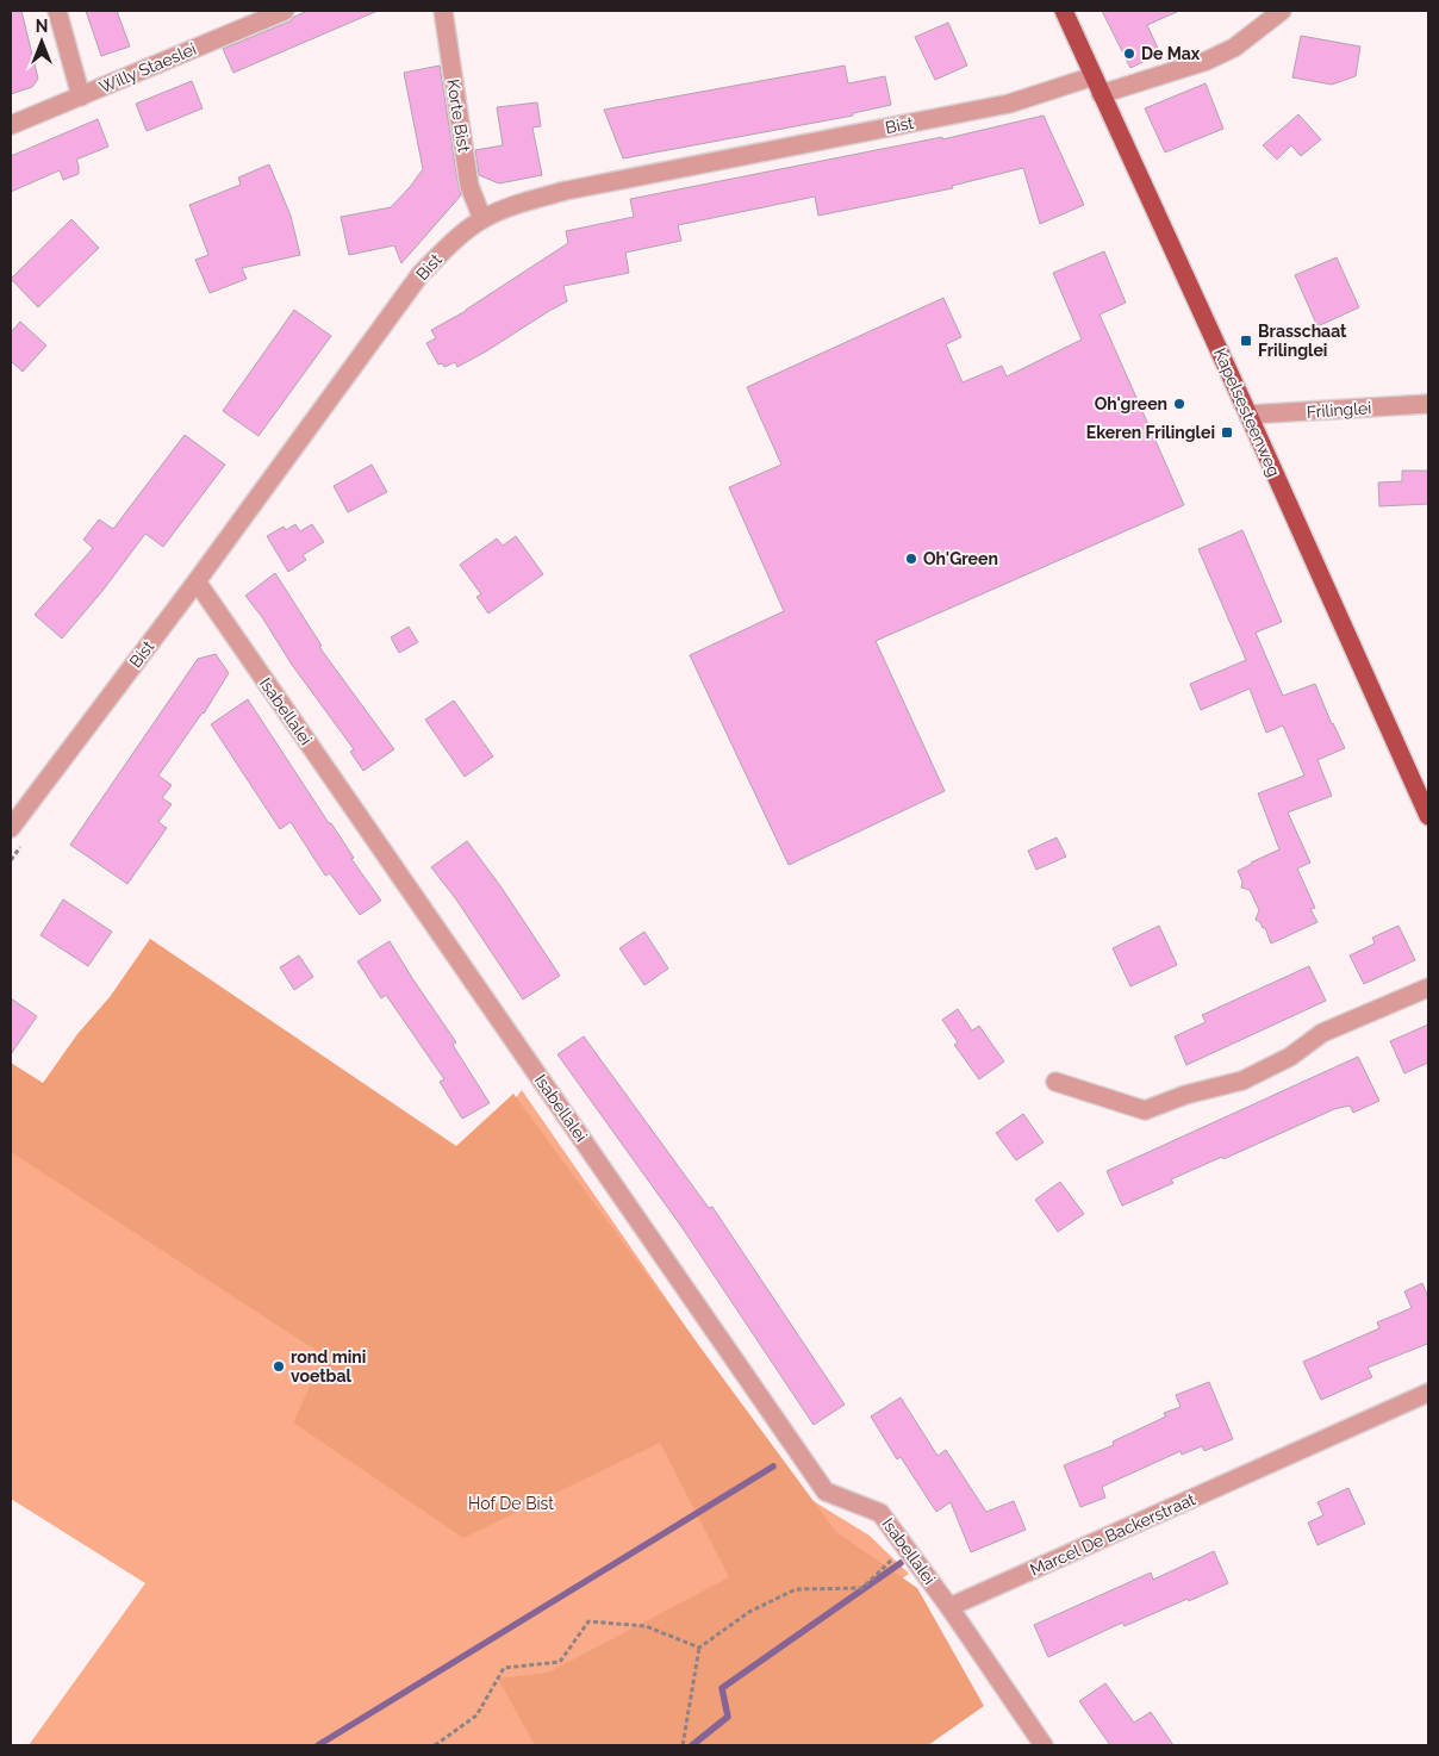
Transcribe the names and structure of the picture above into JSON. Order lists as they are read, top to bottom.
{
  "streets": {
    "main road": ["Kapelsesteenweg"],
    "street": [
      "Willy Staeslei",
      "Korte Bist",
      "Bist",
      "Frilinglei",
      "Isabellalei",
      "Marcel De Backerstraat"
    ]
  },
  "crossings": [
    ["Korte Bist", "Bist"],
    ["Bist", "Kapelsesteenweg"],
    ["Bist", "Isabellalei"],
    ["Frilinglei", "Kapelsesteenweg"],
    ["Isabellalei", "Marcel De Backerstraat"]
  ],
  "parks": ["Hof De Bist"],
  "places": {
    "other": [
      "De Max",
      "Oh'green",
      "Oh'Green",
      "rond mini voetbal"
    ],
    "transit": ["Brasschaat Frilinglei", "Ekeren Frilinglei"]
  },
  "north": "top"
}
